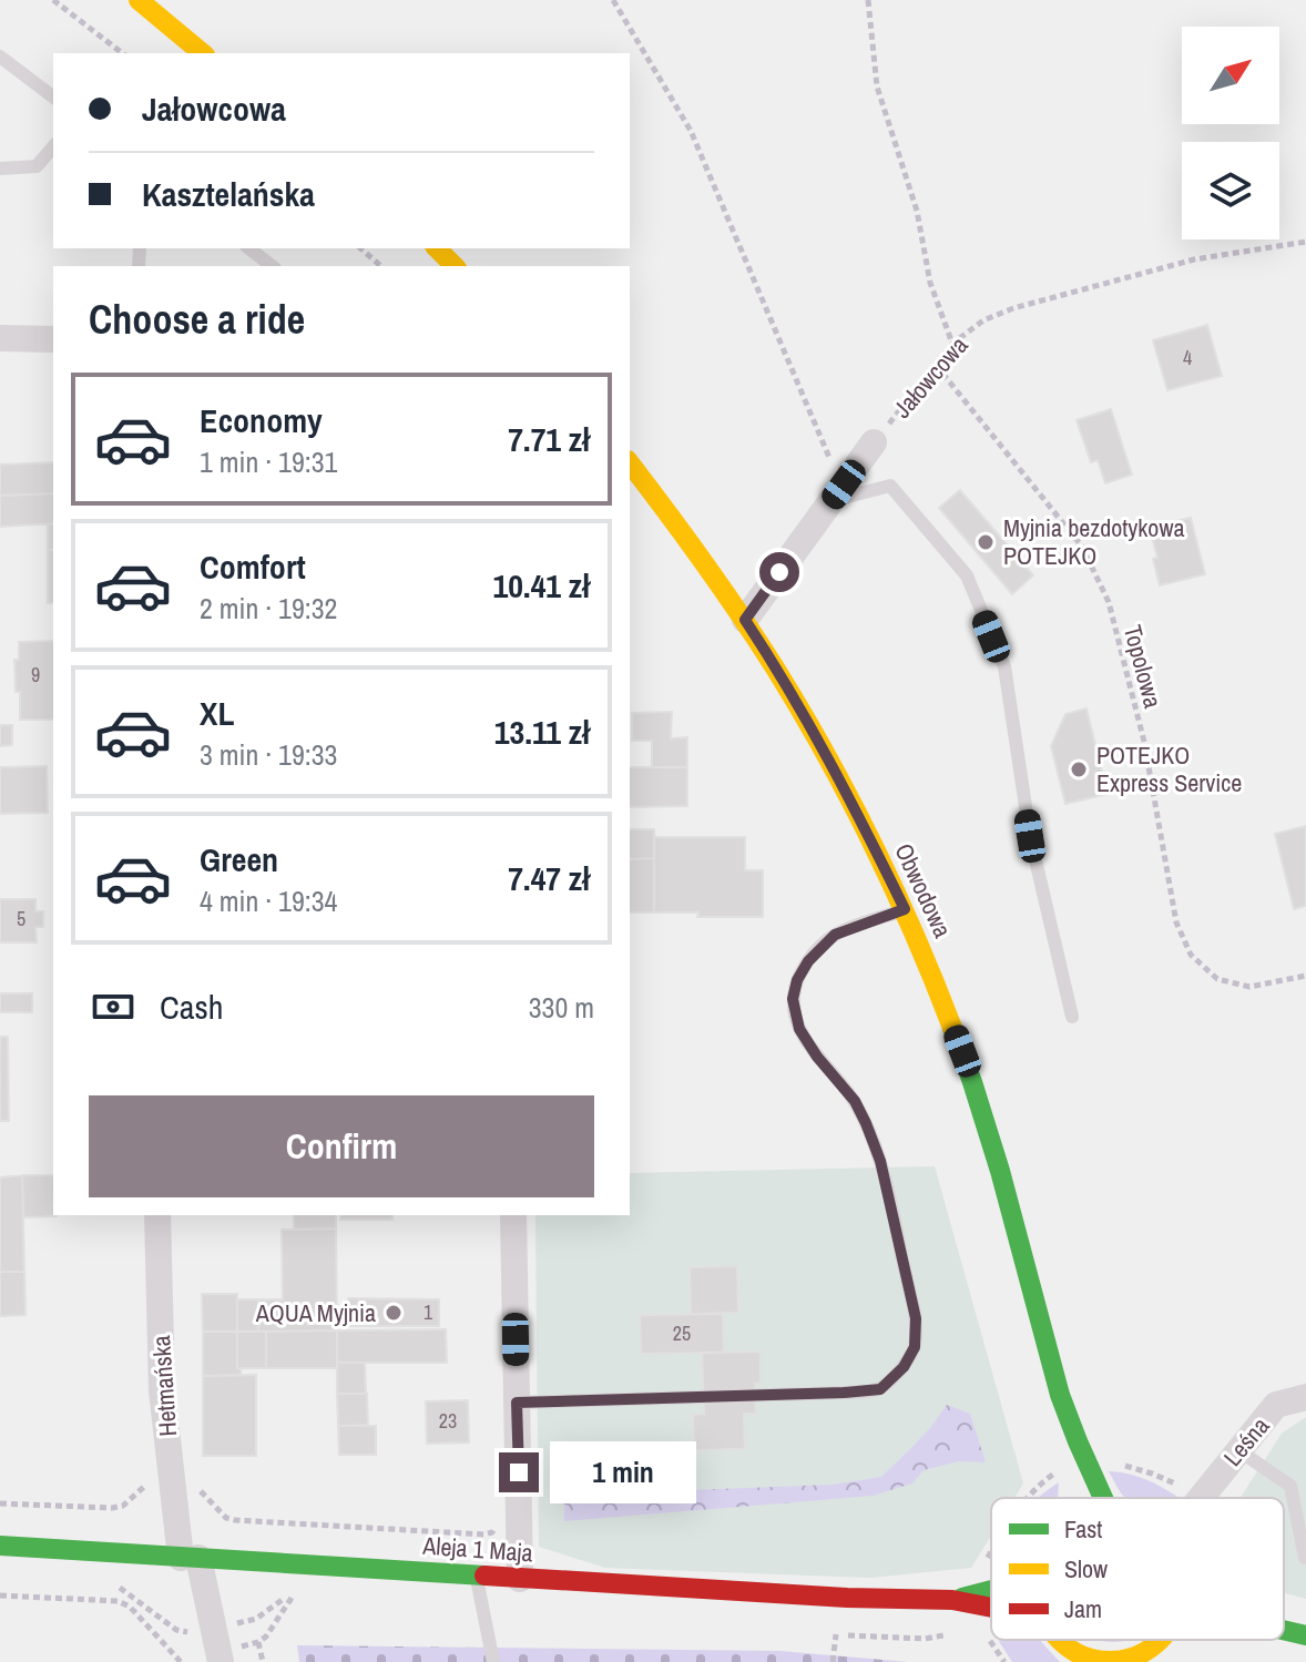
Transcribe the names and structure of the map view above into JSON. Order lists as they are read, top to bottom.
{
  "streets": {
    "main road": ["Obwodowa", "Aleja 1 Maja"],
    "street": ["Hetmańska", "Leśna"],
    "path": ["Jałowcowa", "Topolowa"]
  },
  "crossings": [
    ["Jałowcowa", "Topolowa"],
    ["Hetmańska", "Aleja 1 Maja"]
  ],
  "places": ["Myjnia bezdotykowa POTEJKO", "POTEJKO Express Service", "AQUA Myjnia"],
  "house_numbers": [
    "4",
    "9",
    "5",
    "1",
    "25",
    "23"
  ],
  "legend": ["Fast", "Slow", "Jam"],
  "north": "top right",
  "page": {
    "banner": ["Jałowcowa", "Kasztelańska"],
    "heading": "Choose a ride",
    "list": [
      {
        "name": "Economy",
        "note": "1 min · 19:31",
        "value": "7.71 zł"
      },
      {
        "name": "Comfort",
        "note": "2 min · 19:32",
        "value": "10.41 zł"
      },
      {
        "name": "XL",
        "note": "3 min · 19:33",
        "value": "13.11 zł"
      },
      {
        "name": "Green",
        "note": "4 min · 19:34",
        "value": "7.47 zł"
      }
    ],
    "pay": ["Cash", "330 m"],
    "buttons": "Confirm",
    "bubble": "1 min"
  }
}
